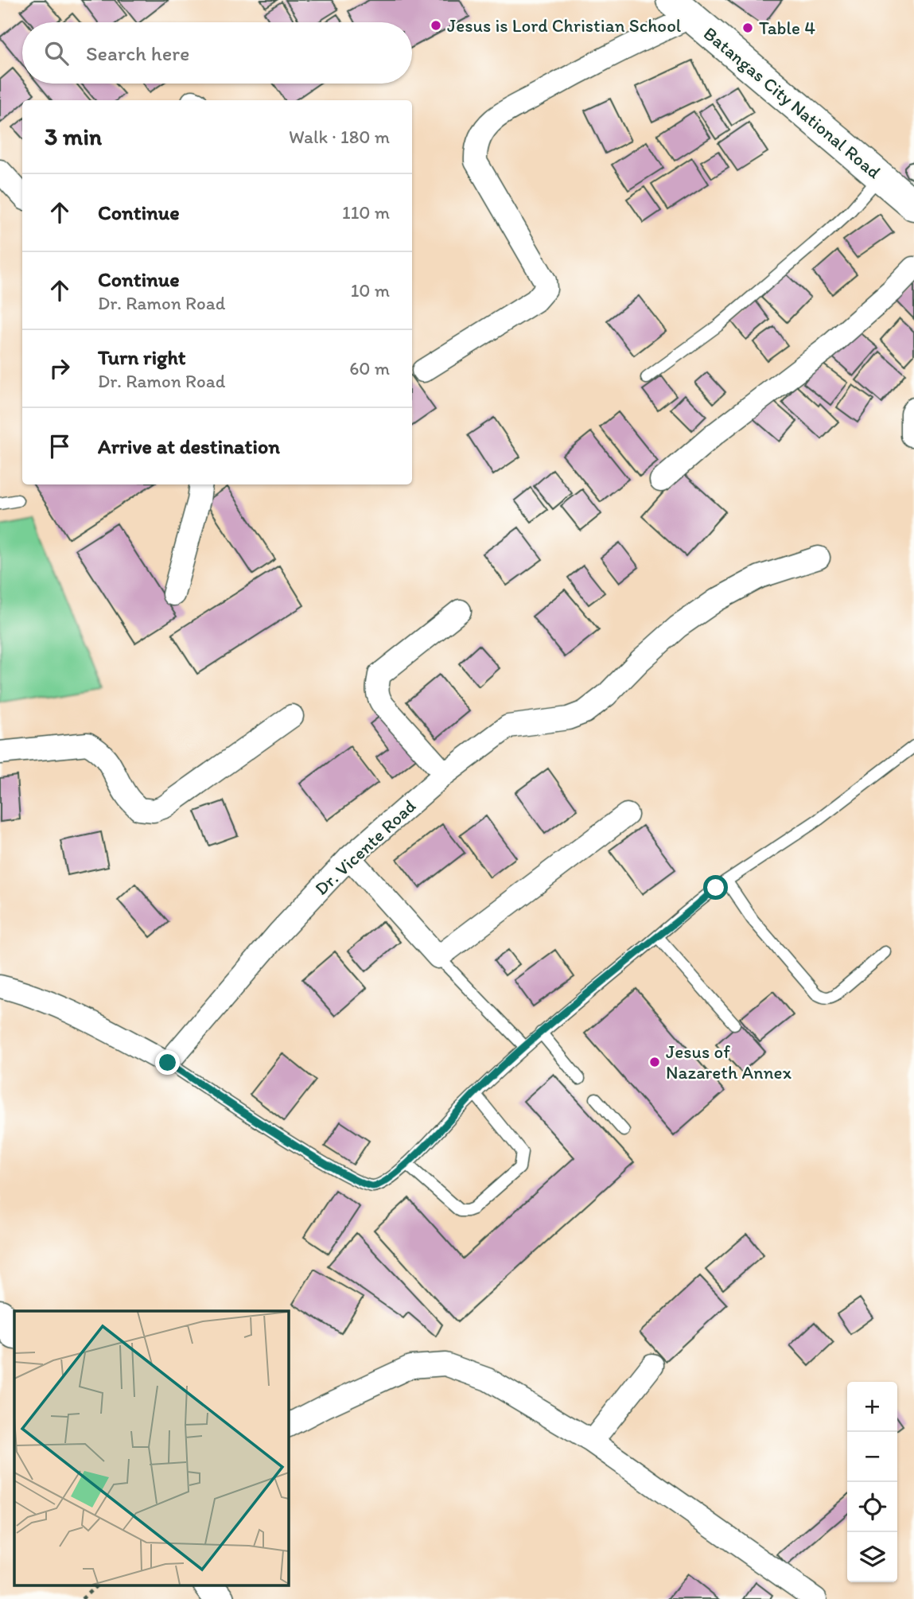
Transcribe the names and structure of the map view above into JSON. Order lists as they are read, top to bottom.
{
  "streets": {
    "street": ["Batangas City National Road", "Dr. Vicente Road"]
  },
  "places": ["Jesus is Lord Christian School", "Table 4", "Jesus of Nazareth Annex"],
  "page": {
    "search": "Search here",
    "heading": ["3 min", "Walk · 180 m"],
    "list": [
      ["Continue", "110 m"],
      ["Continue", "Dr. Ramon Road", "10 m"],
      ["Turn right", "Dr. Ramon Road", "60 m"],
      "Arrive at destination"
    ],
    "map_buttons": ["+", "−"]
  }
}
